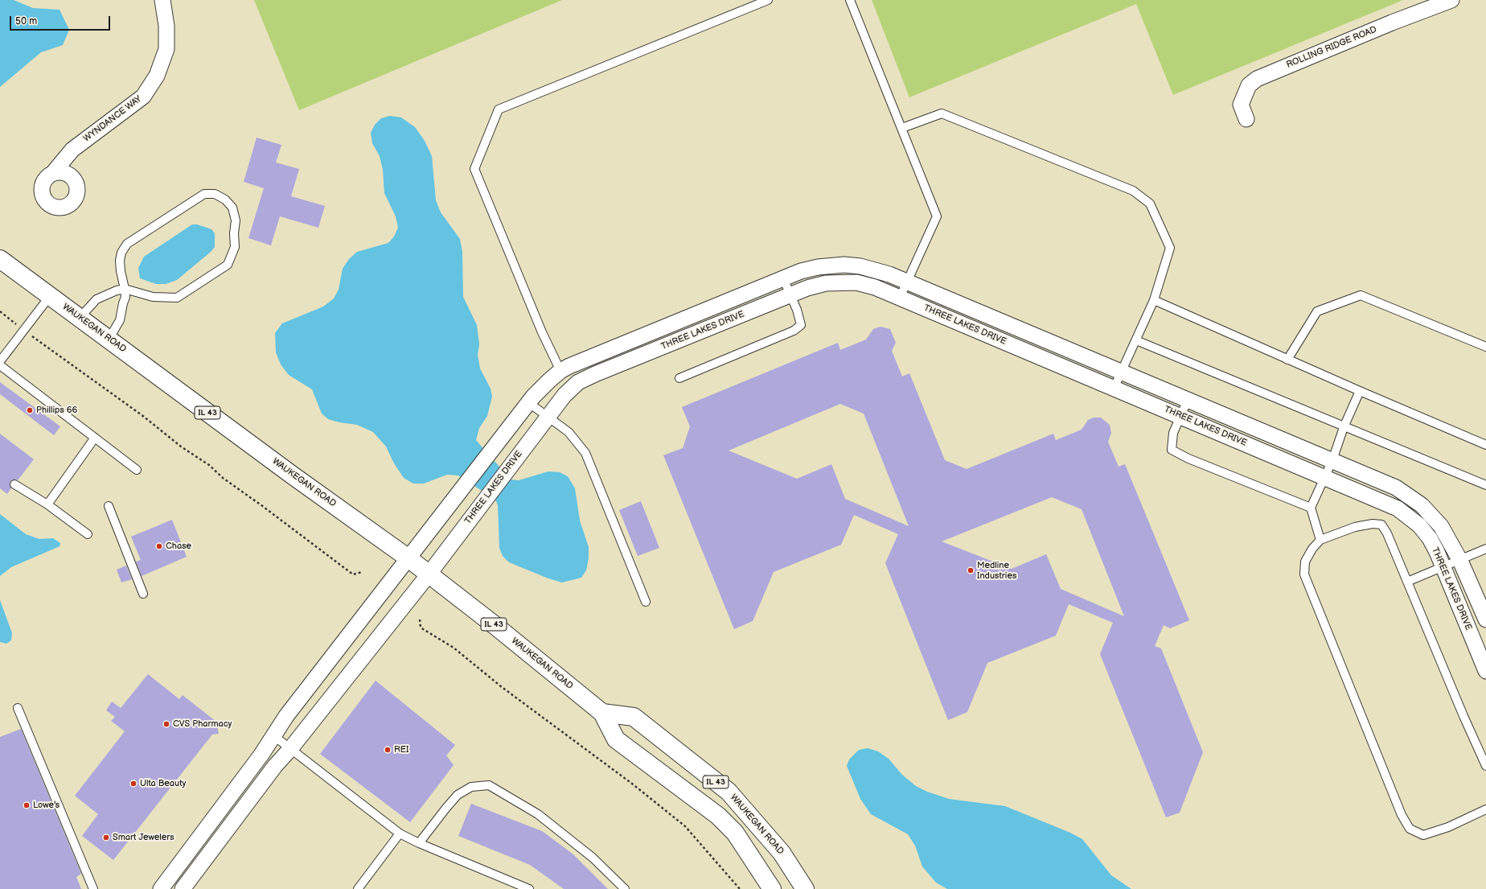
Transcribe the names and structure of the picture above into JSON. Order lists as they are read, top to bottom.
{
  "streets": {
    "main road": ["WAUKEGAN ROAD", "IL 43"],
    "street": ["ROLLING RIDGE ROAD", "WYNDANCE WAY", "THREE LAKES DRIVE"]
  },
  "crossings": [
    ["THREE LAKES DRIVE", "WAUKEGAN ROAD"]
  ],
  "places": [
    "Phillips 66",
    "Chase",
    "Medline Industries",
    "CVS Pharmacy",
    "REI",
    "Ulta Beauty",
    "Lowe's",
    "Smart Jewelers"
  ],
  "scale_bar": "50 m"
}
